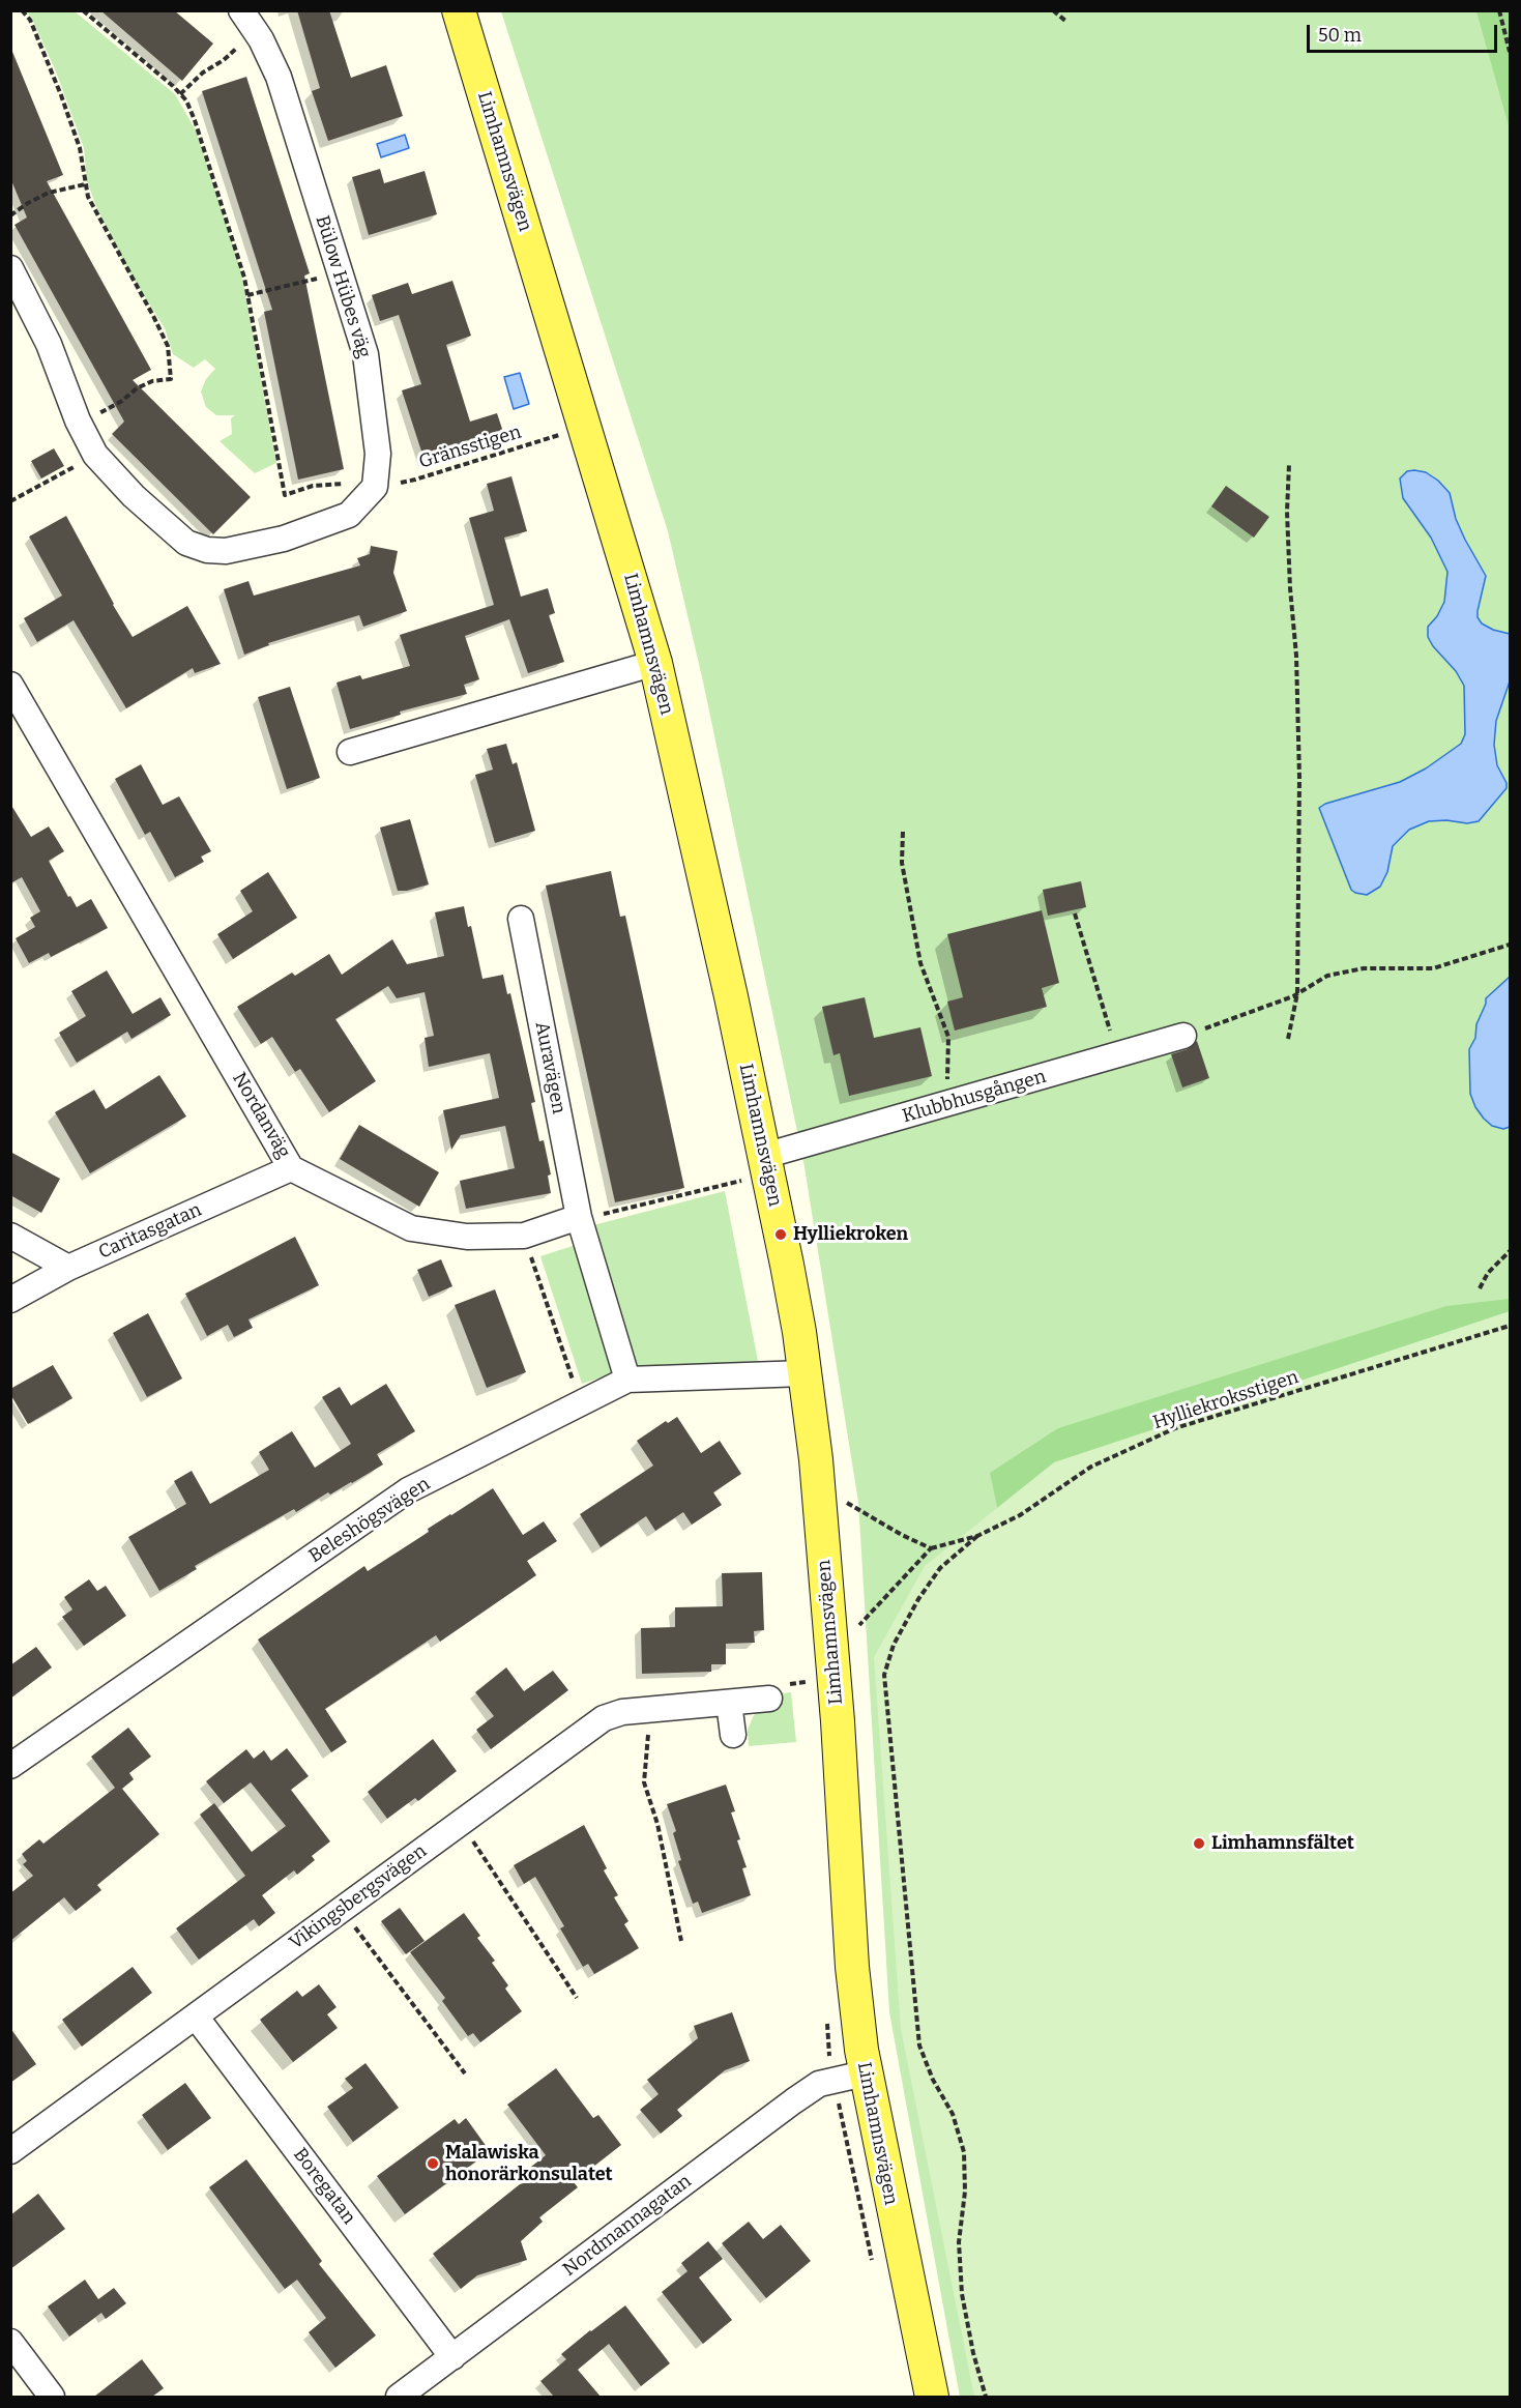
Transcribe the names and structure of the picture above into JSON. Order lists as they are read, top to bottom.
{
  "streets": {
    "main road": ["Limhamnsvägen"],
    "street": [
      "Bülow Hübes väg",
      "Auravägen",
      "Klubbhusgången",
      "Nordanväg",
      "Caritasgatan",
      "Beleshögsvägen",
      "Vikingsbergsvägen",
      "Boregatan",
      "Nordmannagatan"
    ],
    "path": ["Gränsstigen", "Hylliekroksstigen"]
  },
  "crossings": [
    ["Limhamnsvägen", "Klubbhusgången"],
    ["Limhamnsvägen", "Beleshögsvägen"],
    ["Limhamnsvägen", "Nordmannagatan"],
    ["Bülow Hübes väg", "Gränsstigen"],
    ["Auravägen", "Nordanväg"],
    ["Nordanväg", "Caritasgatan"],
    ["Vikingsbergsvägen", "Boregatan"],
    ["Boregatan", "Nordmannagatan"]
  ],
  "places": ["Hylliekroken", "Limhamnsfältet", "Malawiska honorärkonsulatet"],
  "scale_bar": "50 m"
}
